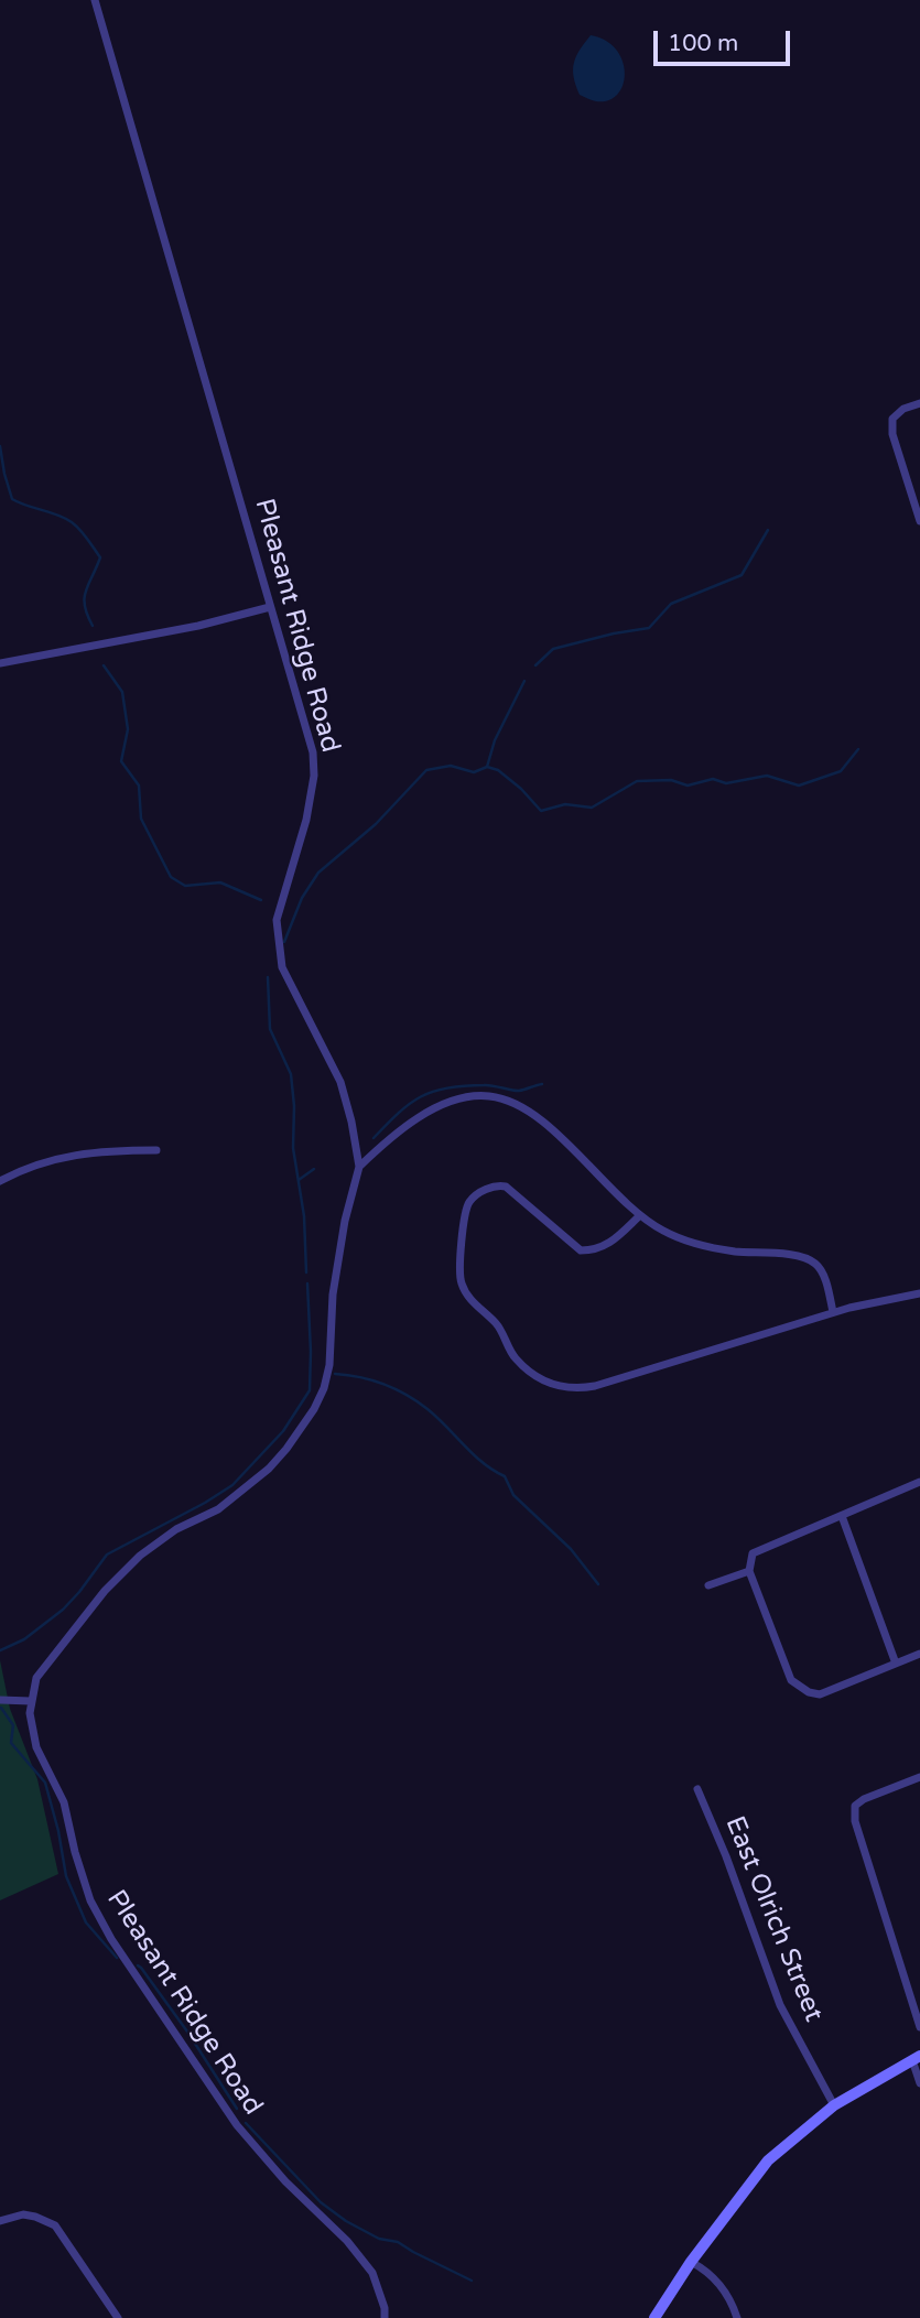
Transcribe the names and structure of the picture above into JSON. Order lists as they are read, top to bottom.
{
  "streets": {
    "street": ["Pleasant Ridge Road", "East Olrich Street"]
  },
  "scale_bar": "100 m"
}
